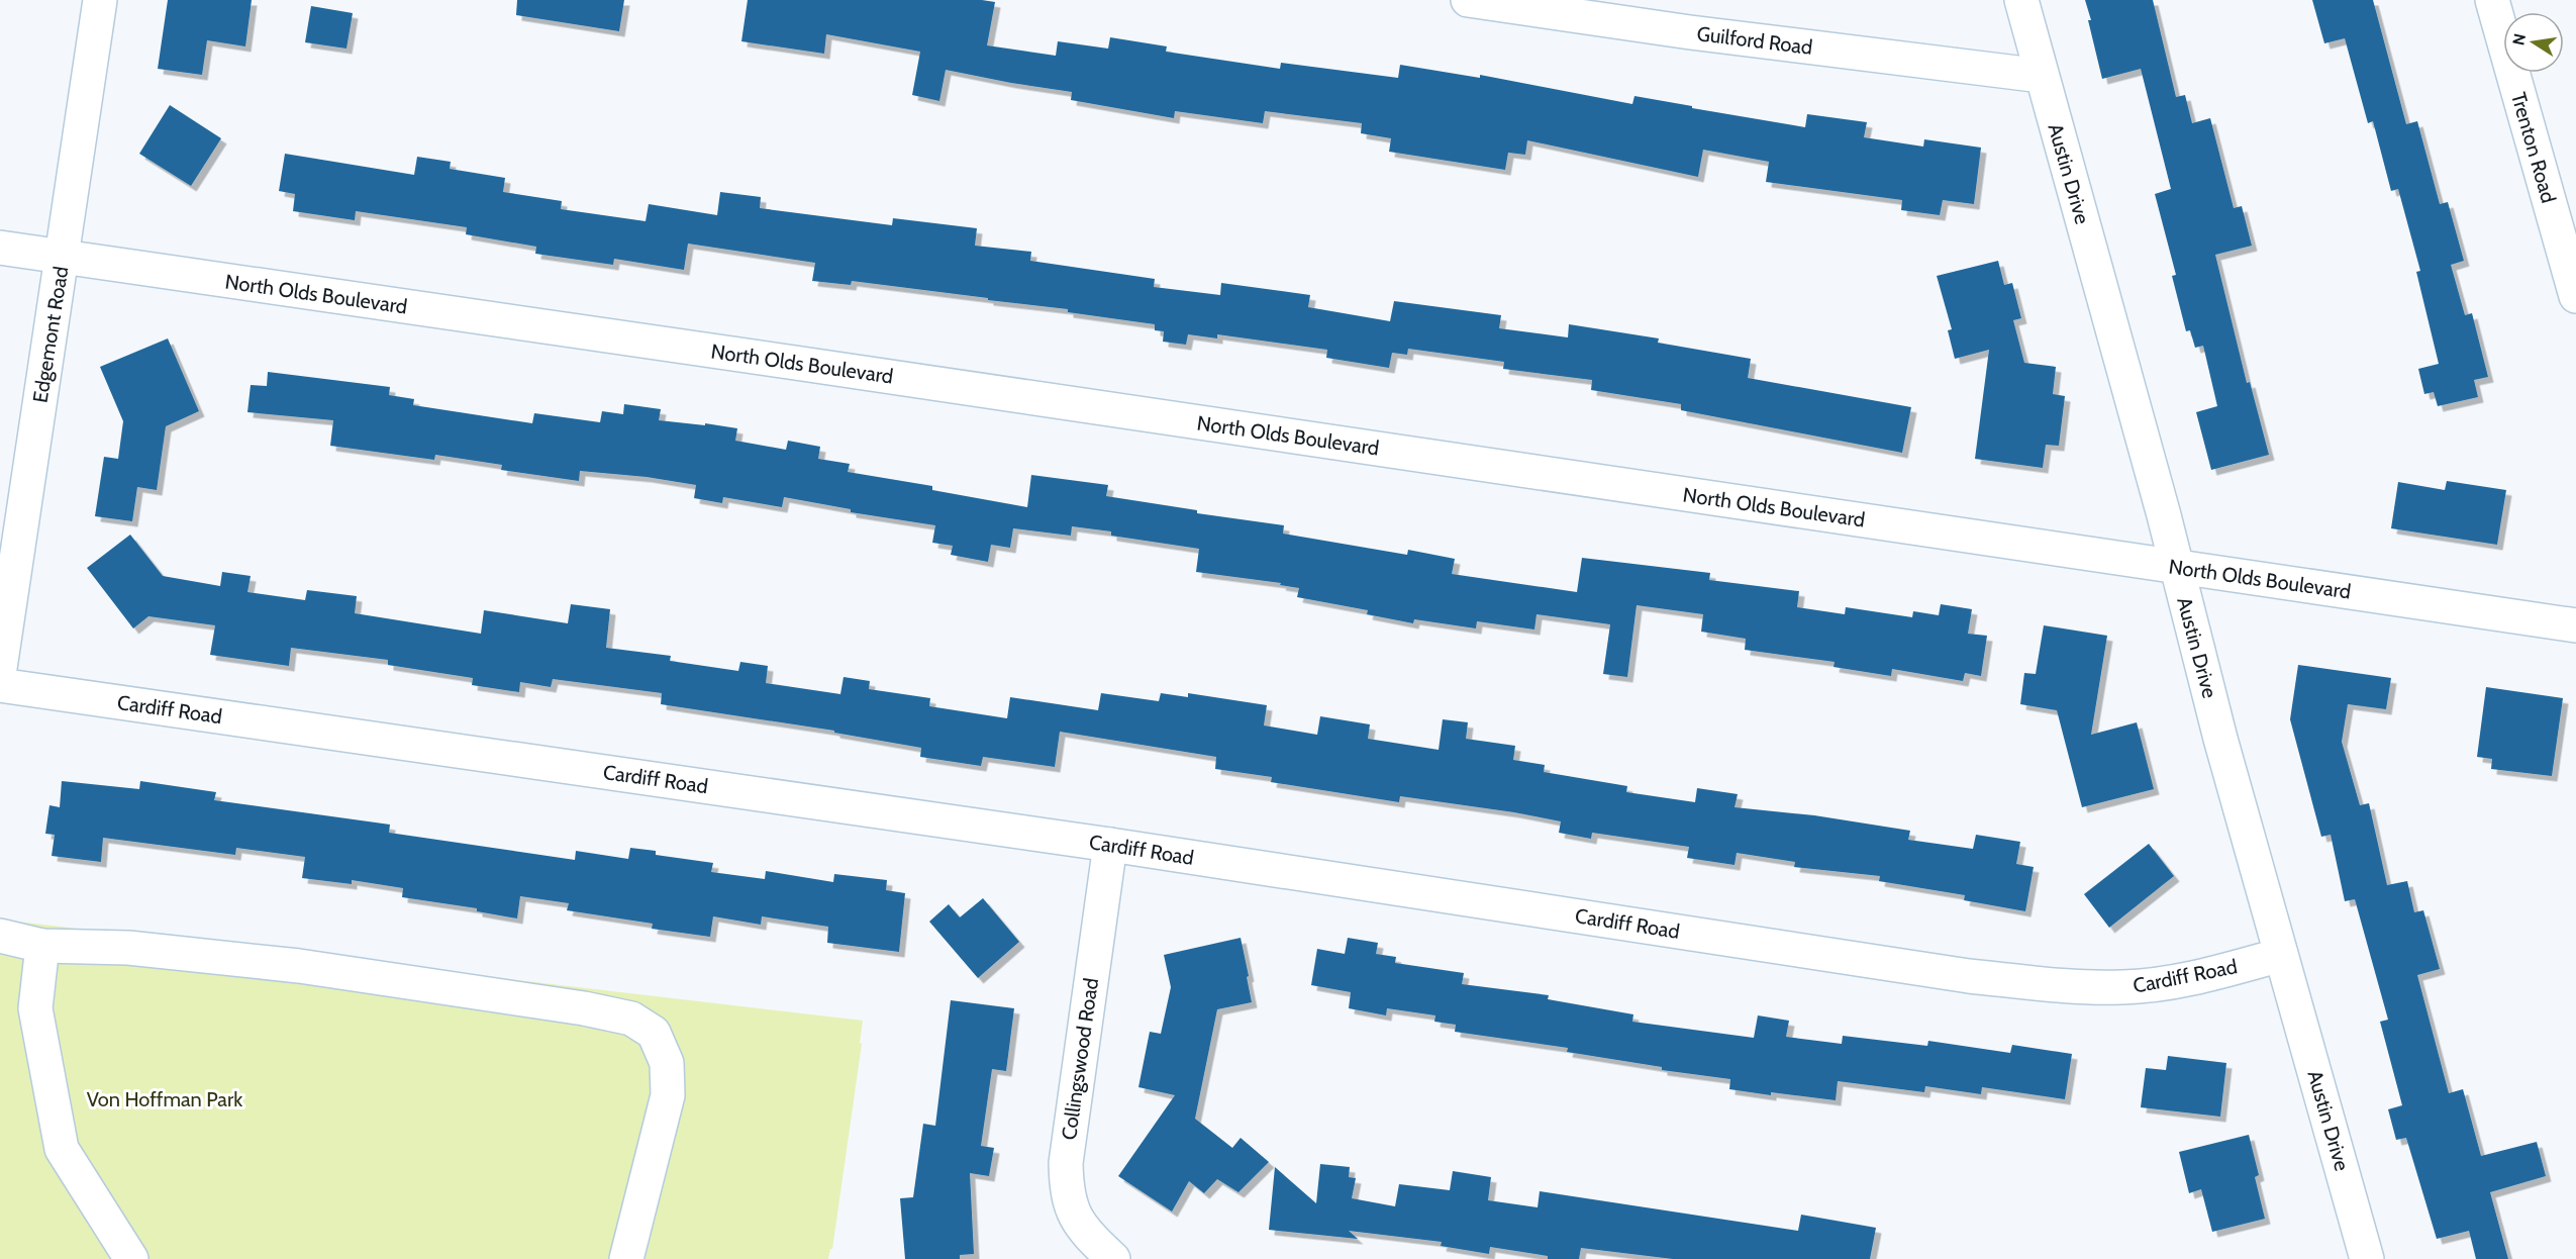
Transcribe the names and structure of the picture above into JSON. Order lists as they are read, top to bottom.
{
  "streets": {
    "street": [
      "Guilford Road",
      "Trenton Road",
      "Austin Drive",
      "North Olds Boulevard",
      "Edgemont Road",
      "Cardiff Road",
      "Collingswood Road"
    ]
  },
  "crossings": [
    ["Guilford Road", "Austin Drive"],
    ["Austin Drive", "North Olds Boulevard"],
    ["Austin Drive", "Cardiff Road"],
    ["North Olds Boulevard", "Edgemont Road"],
    ["Cardiff Road", "Collingswood Road"]
  ],
  "parks": ["Von Hoffman Park"],
  "north": "left"
}
